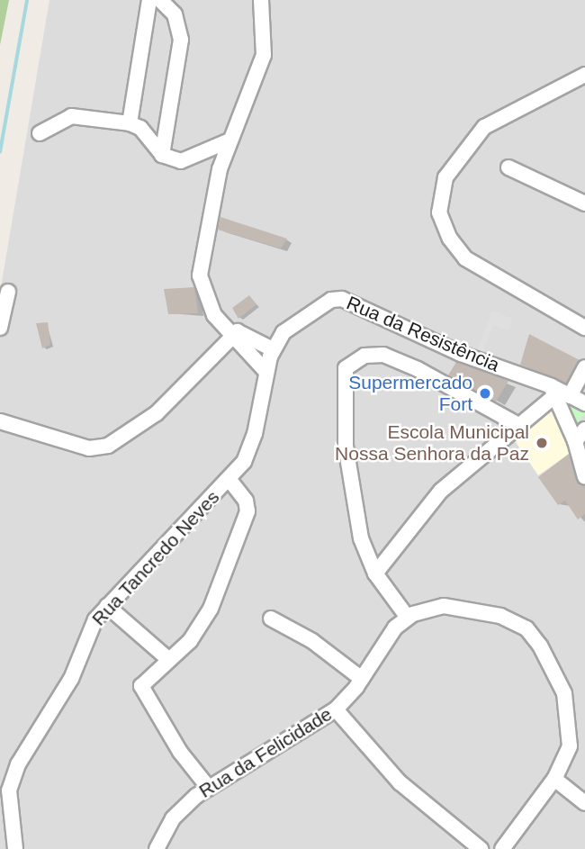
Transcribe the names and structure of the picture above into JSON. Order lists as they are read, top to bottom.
{
  "streets": {
    "street": ["Rua da Resistência", "Rua Tancredo Neves", "Rua da Felicidade"]
  },
  "crossings": [
    ["Rua da Resistência", "Rua Tancredo Neves"]
  ],
  "places": ["Supermercado Fort", "Escola Municipal Nossa Senhora da Paz"]
}
